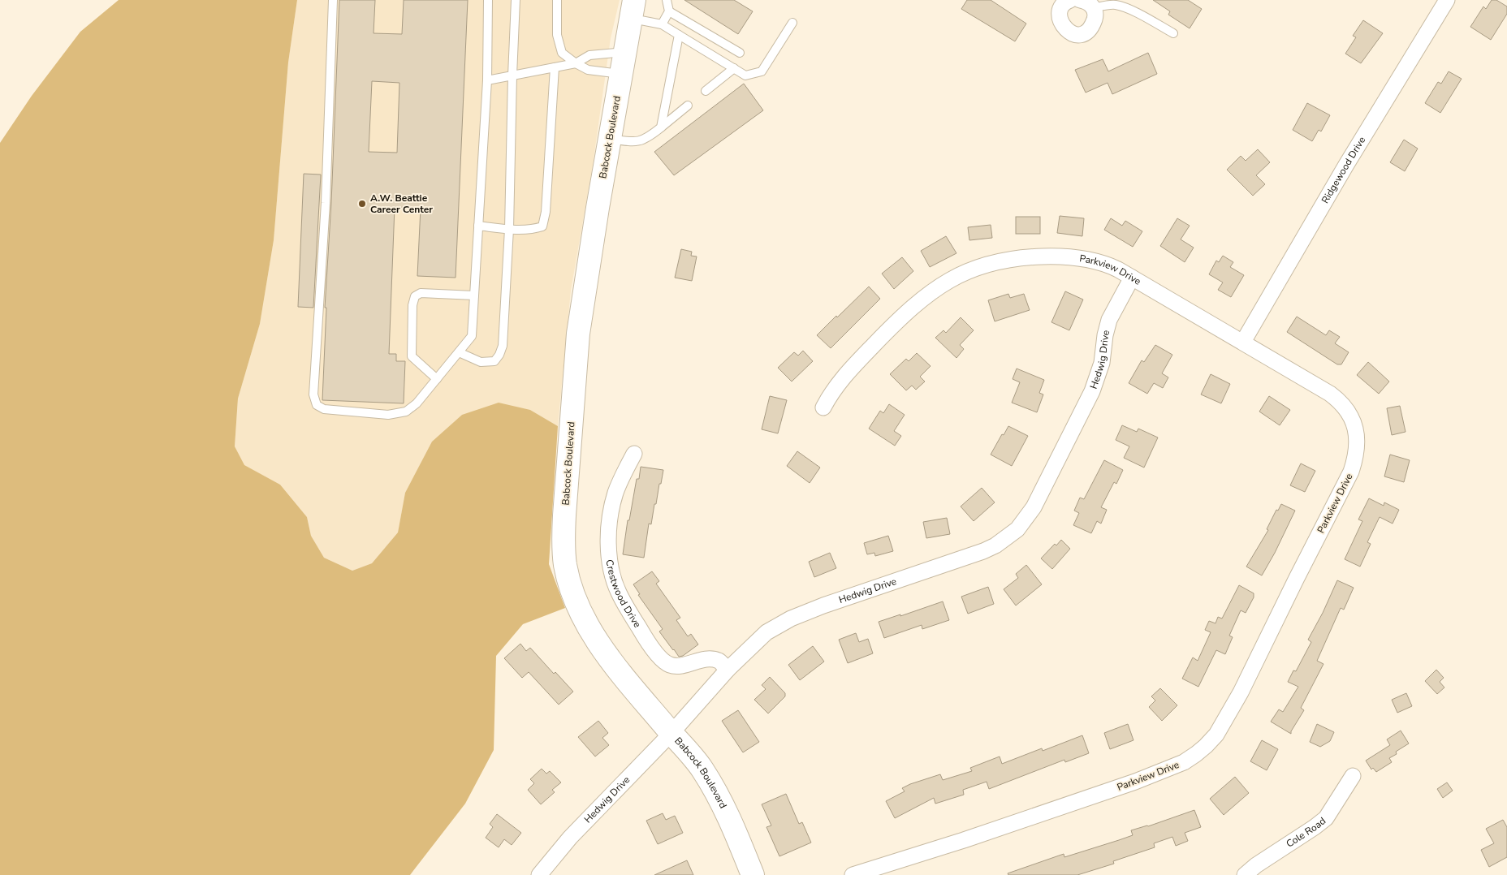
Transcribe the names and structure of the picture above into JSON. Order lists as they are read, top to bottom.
{
  "streets": {
    "main road": ["Babcock Boulevard"],
    "street": [
      "Ridgewood Drive",
      "Parkview Drive",
      "Hedwig Drive",
      "Crestwood Drive",
      "Cole Road"
    ]
  },
  "crossings": [
    ["Babcock Boulevard", "Hedwig Drive"],
    ["Ridgewood Drive", "Parkview Drive"],
    ["Parkview Drive", "Hedwig Drive"],
    ["Hedwig Drive", "Crestwood Drive"]
  ],
  "places": ["A.W. Beattie Career Center"]
}
